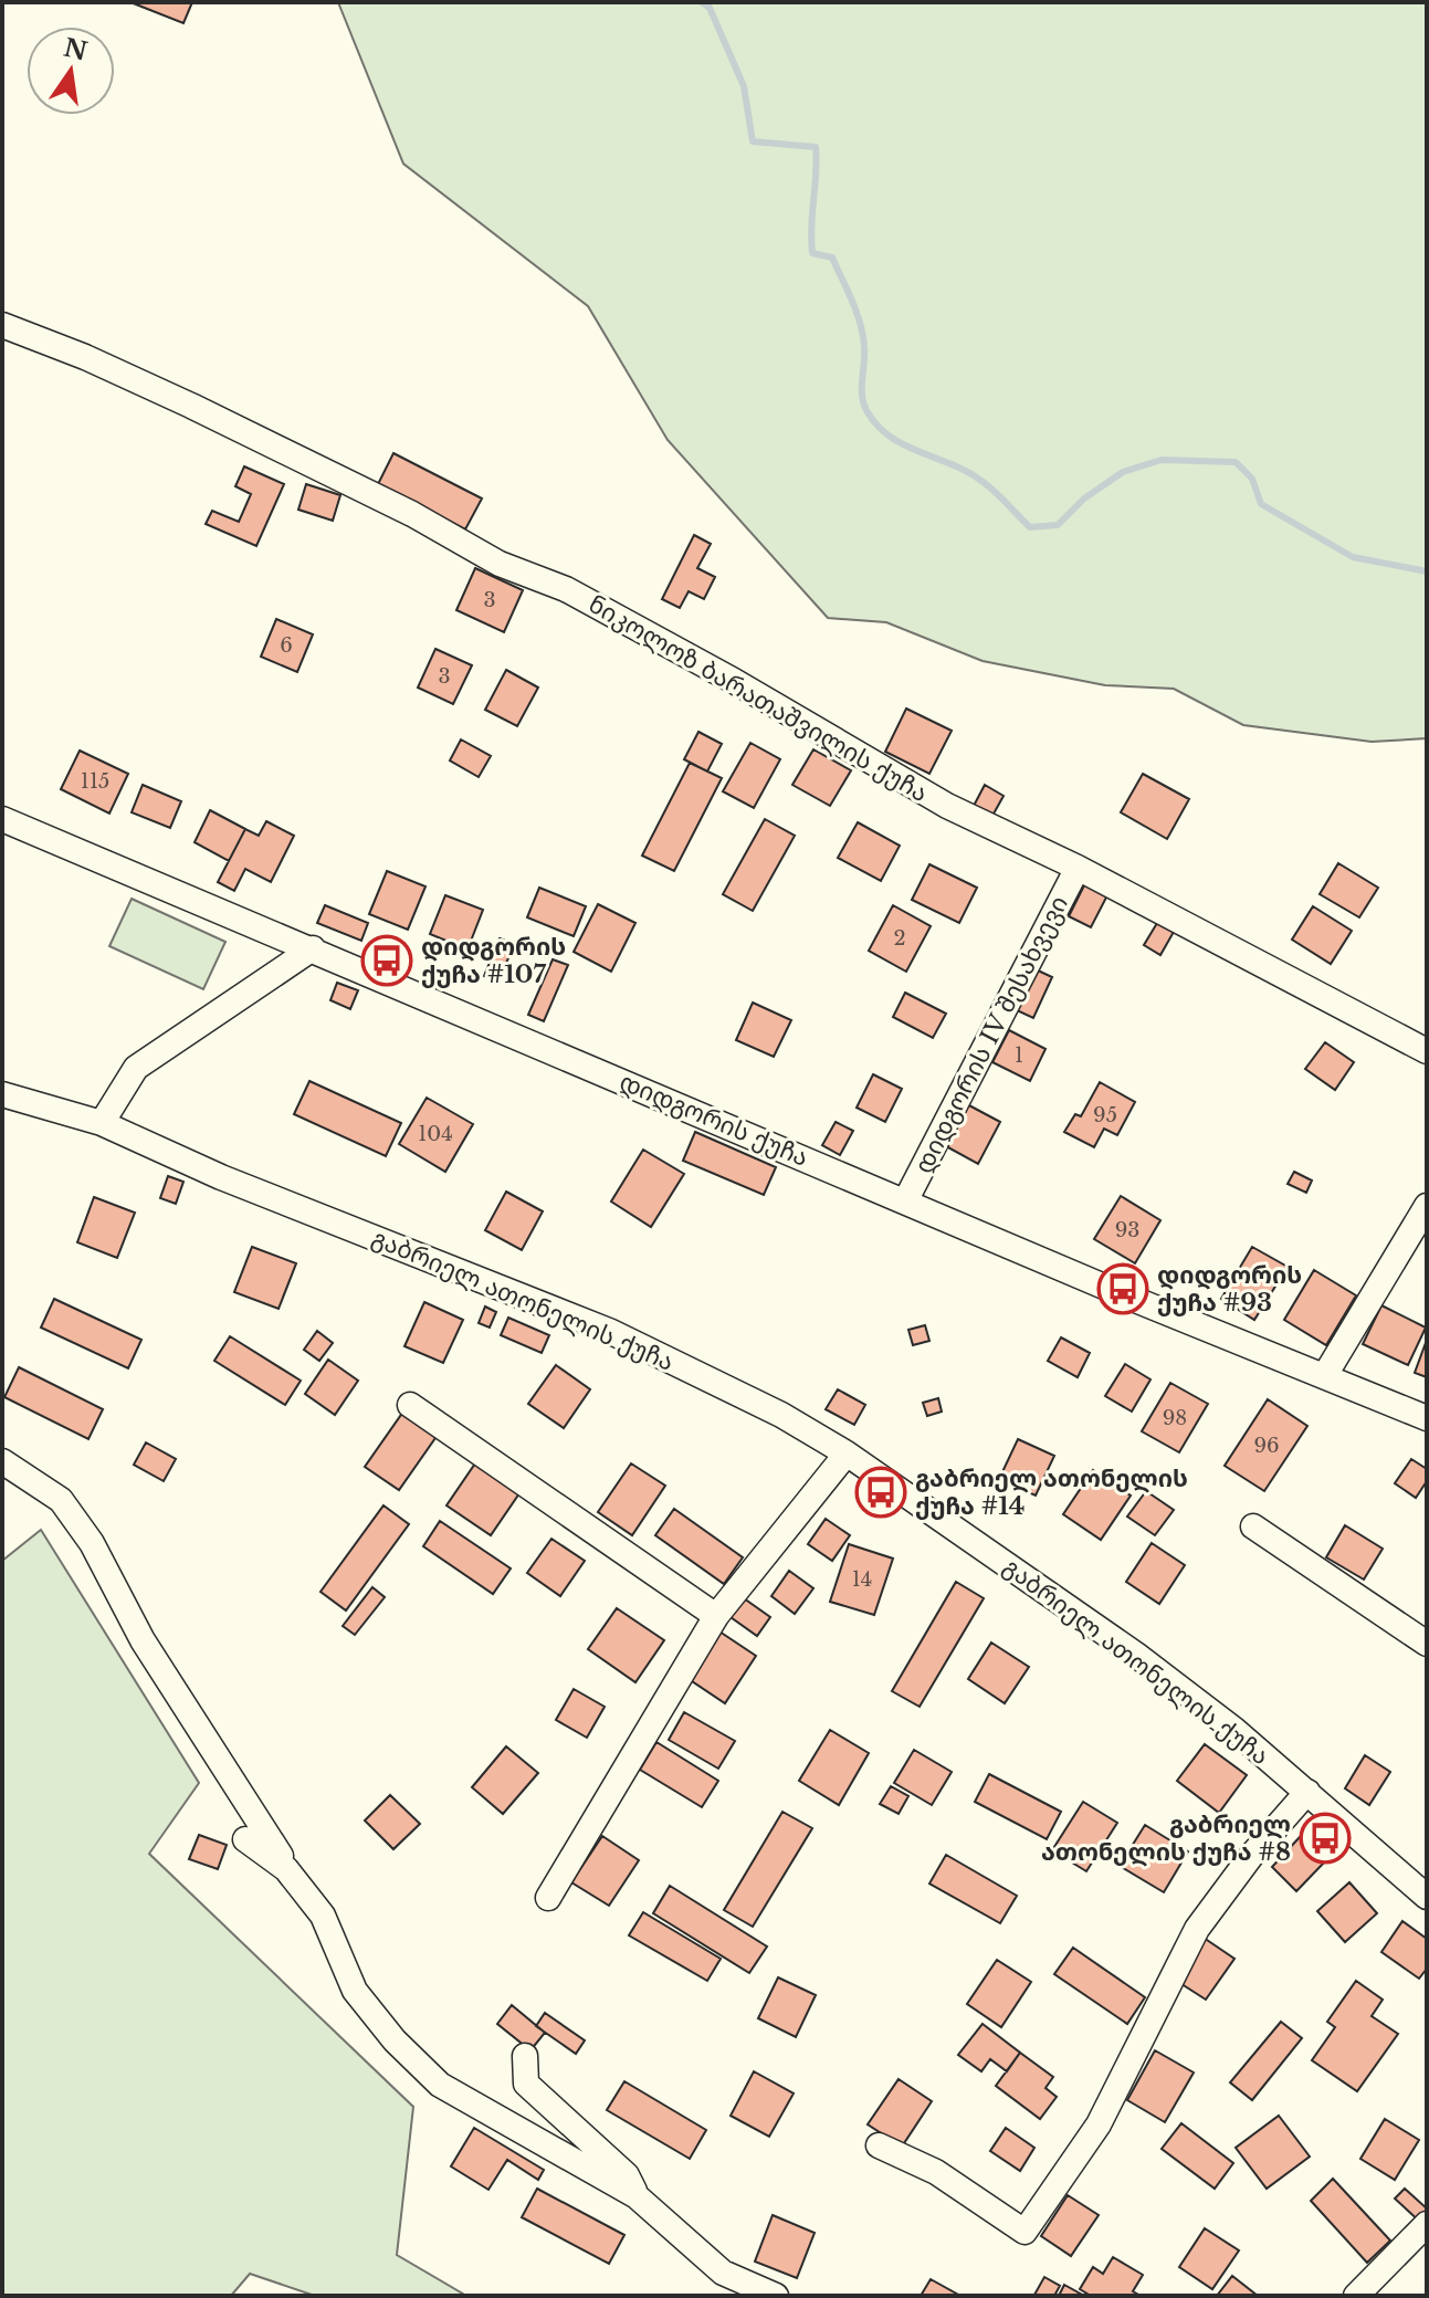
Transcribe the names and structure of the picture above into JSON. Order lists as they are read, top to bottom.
{
  "streets": {
    "street": [
      "ნიკოლოზ ბარათაშვილის ქუჩა",
      "დიდგორის IV შესახვევი",
      "დიდგორის ქუჩა",
      "გაბრიელ ათონელის ქუჩა"
    ]
  },
  "crossings": [
    ["ნიკოლოზ ბარათაშვილის ქუჩა", "დიდგორის IV შესახვევი"],
    ["დიდგორის IV შესახვევი", "დიდგორის ქუჩა"]
  ],
  "places": {
    "bus stop": [
      "დიდგორის ქუჩა #107",
      "დიდგორის ქუჩა #93",
      "გაბრიელ ათონელის ქუჩა #14",
      "გაბრიელ ათონელის ქუჩა #8"
    ]
  },
  "house_numbers": [
    "3",
    "6",
    "3",
    "115",
    "2",
    "1",
    "95",
    "104",
    "93",
    "98",
    "96",
    "14"
  ],
  "north": "top"
}
